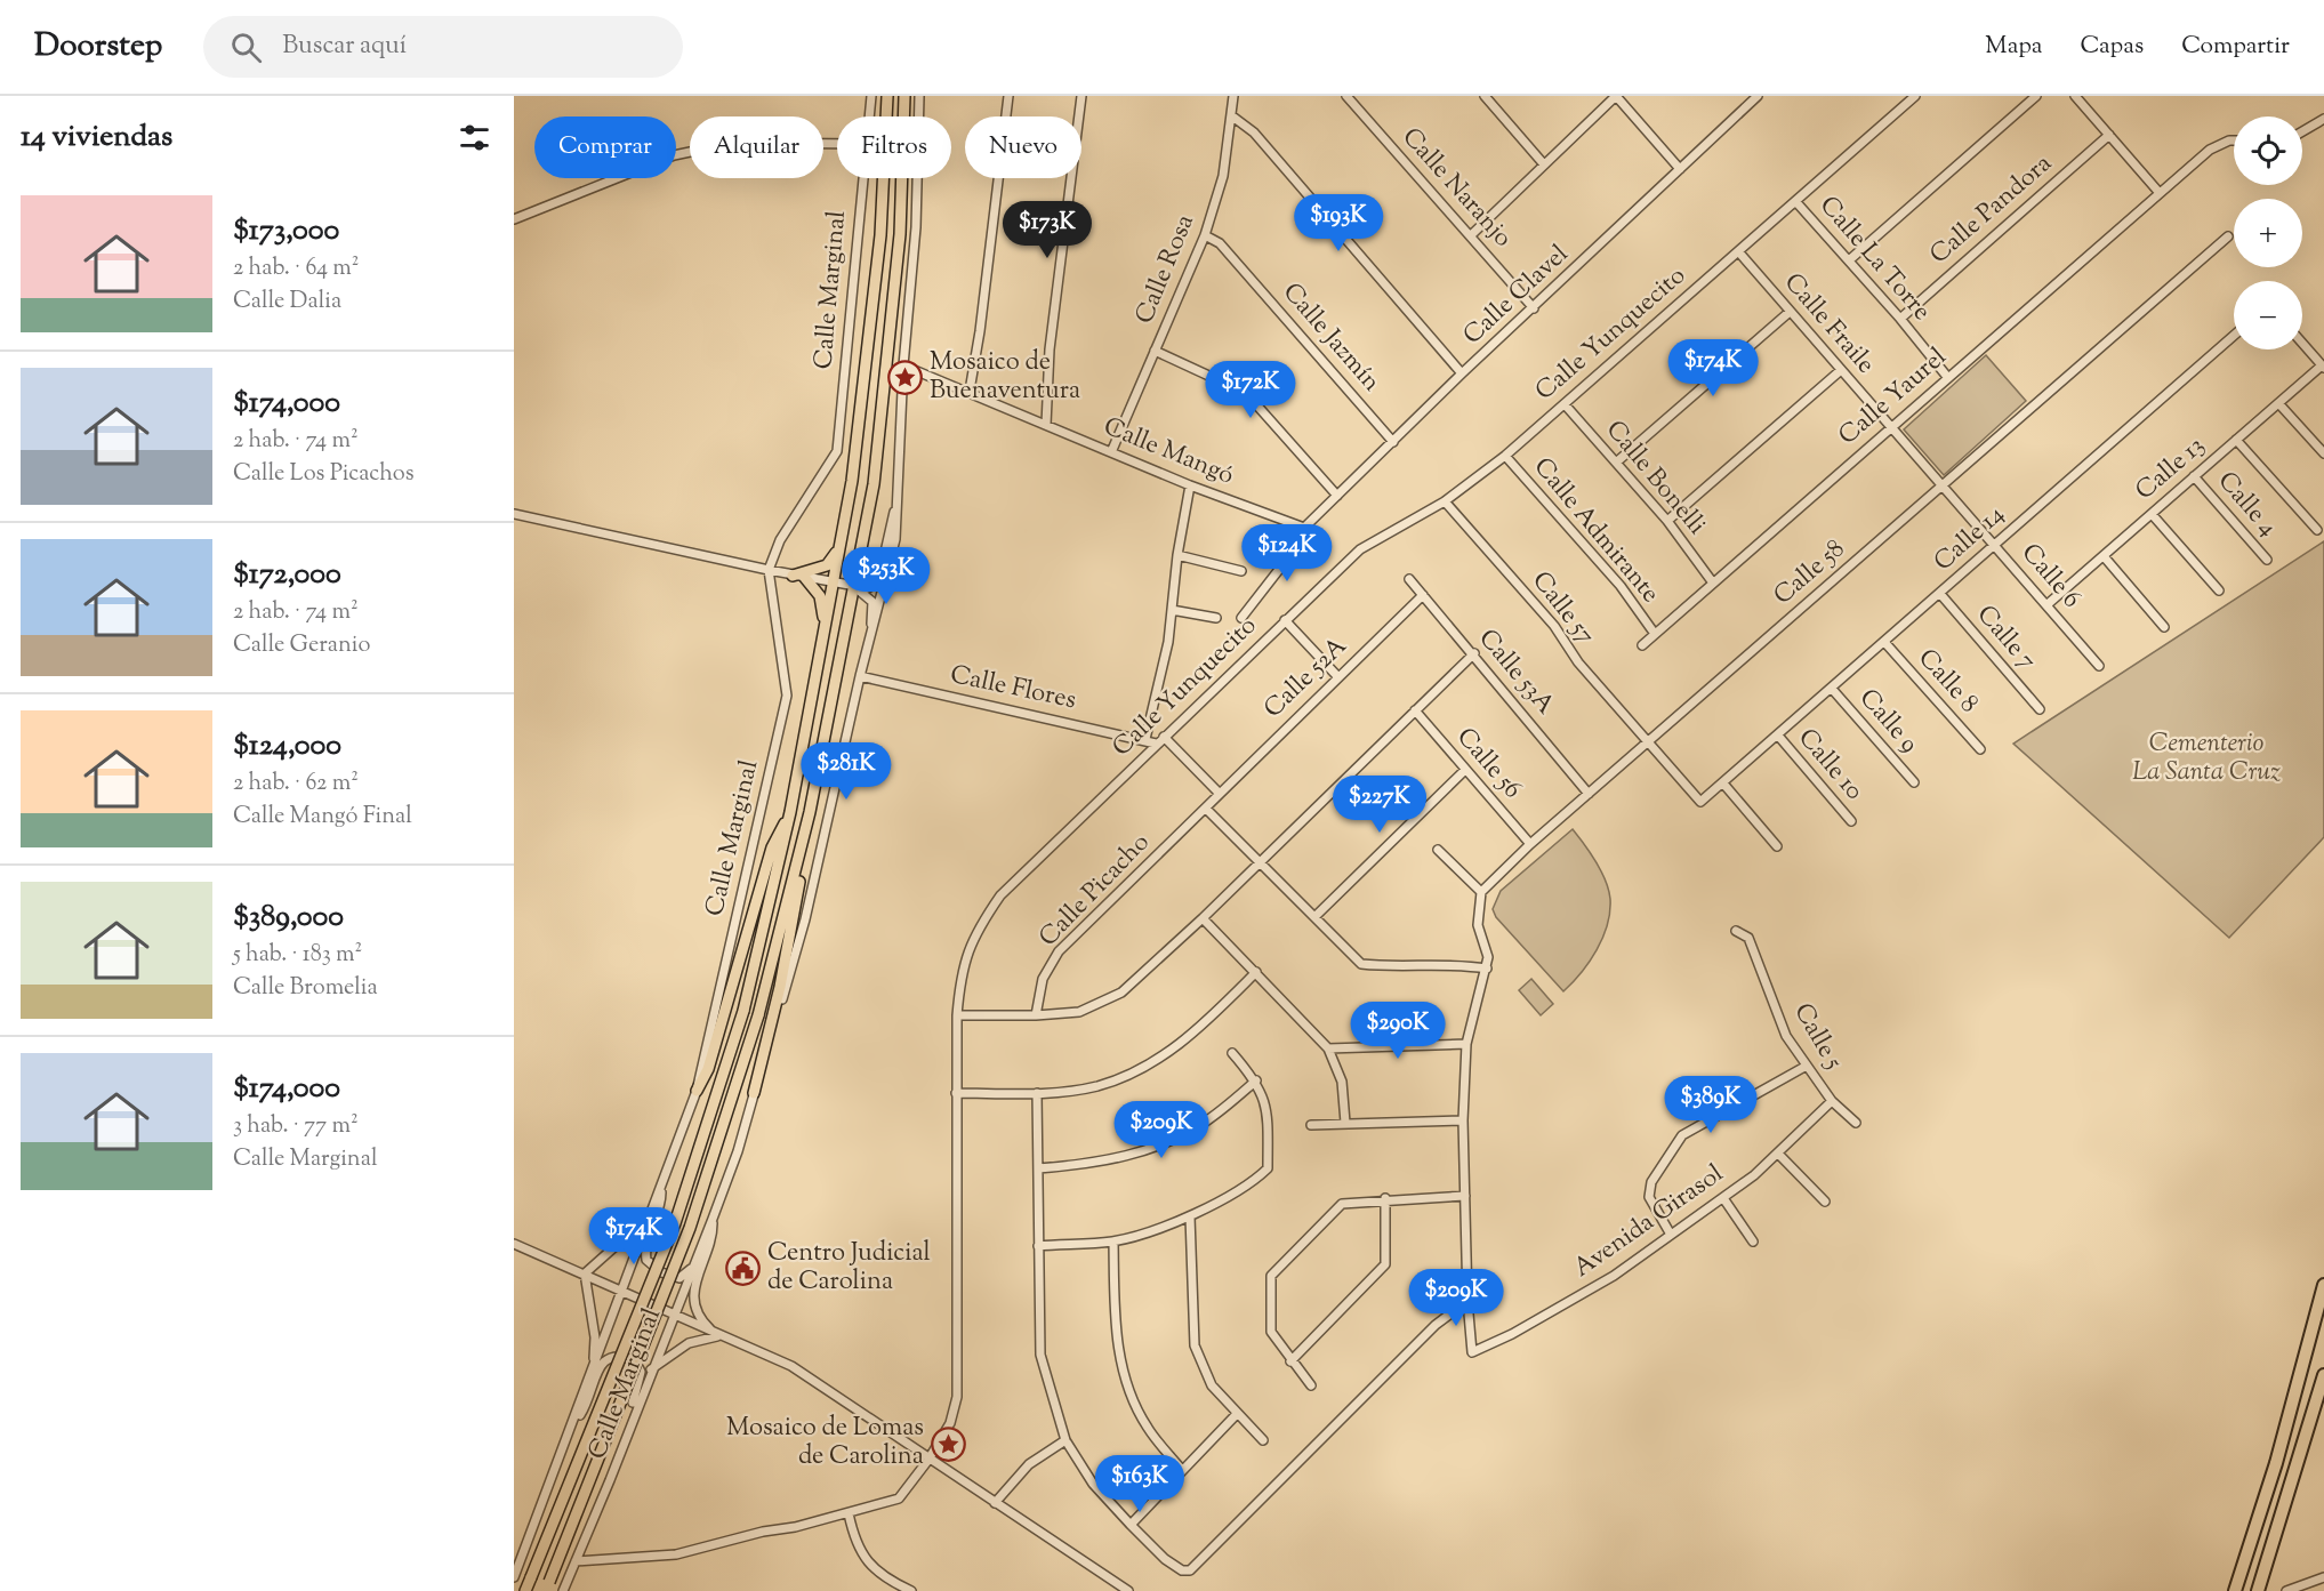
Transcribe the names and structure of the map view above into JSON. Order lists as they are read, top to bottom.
{
  "streets": {
    "street": [
      "Calle Naranjo",
      "Calle Pandora",
      "Calle La Torre",
      "Calle Rosa",
      "Calle Marginal",
      "Calle Clavel",
      "Calle Fraile",
      "Calle Yunquecito",
      "Calle Jazmín",
      "Calle Yaurel",
      "Calle Mangó",
      "Calle 13",
      "Calle Bonelli",
      "Calle 4",
      "Calle Admirante",
      "Calle 14",
      "Calle 58",
      "Calle 6",
      "Calle 57",
      "Calle 7",
      "Calle 53A",
      "Calle 52A",
      "Calle 8",
      "Calle Flores",
      "Calle 9",
      "Calle 56",
      "Calle 10",
      "Calle Picacho",
      "Calle 5",
      "Avenida Girasol"
    ]
  },
  "crossings": [
    ["Calle Naranjo", "Calle Clavel"],
    ["Calle Pandora", "Calle La Torre"],
    ["Calle La Torre", "Calle Yunquecito"],
    ["Calle La Torre", "Calle Yaurel"],
    ["Calle Rosa", "Calle Jazmín"],
    ["Calle Rosa", "Calle Mangó"],
    ["Calle Marginal", "Calle Yunquecito"],
    ["Calle Marginal", "Calle Mangó"],
    ["Calle Marginal", "Calle Flores"],
    ["Calle Clavel", "Calle Jazmín"],
    ["Calle Clavel", "Calle Mangó"],
    ["Calle Fraile", "Calle Yunquecito"],
    ["Calle Fraile", "Calle Yaurel"],
    ["Calle Fraile", "Calle 58"],
    ["Calle Fraile", "Calle 6"],
    ["Calle Yunquecito", "Calle Bonelli"],
    ["Calle Yunquecito", "Calle Admirante"],
    ["Calle Yunquecito", "Calle 57"],
    ["Calle Yunquecito", "Calle Flores"],
    ["Calle Yaurel", "Calle Bonelli"],
    ["Calle Yaurel", "Calle Admirante"],
    ["Calle 13", "Calle 4"],
    ["Calle 13", "Calle 6"],
    ["Calle 14", "Calle 6"],
    ["Calle 14", "Calle 57"],
    ["Calle 14", "Calle 7"],
    ["Calle 14", "Calle 8"],
    ["Calle 14", "Calle 9"],
    ["Calle 14", "Calle 10"],
    ["Calle 58", "Calle 6"],
    ["Calle 58", "Calle 57"],
    ["Calle 58", "Calle 53A"],
    ["Calle 58", "Calle 56"],
    ["Calle 53A", "Calle 52A"],
    ["Calle 52A", "Calle Picacho"],
    ["Calle 5", "Avenida Girasol"]
  ],
  "parks": ["Cementerio La Santa Cruz"],
  "places": {
    "place": ["Mosaico de Buenaventura", "Mosaico de Lomas de Carolina"],
    "public building": ["Centro Judicial de Carolina"]
  },
  "page": {
    "header": "Doorstep",
    "search": "Buscar aquí",
    "nav": ["Mapa", "Capas", "Compartir"],
    "heading": "14 viviendas",
    "map_buttons": ["+", "−"],
    "chip": [
      "Comprar",
      "Alquilar",
      "Filtros",
      "Nuevo"
    ],
    "list": [
      {
        "name": "$173,000",
        "note": "2 hab. · 64 m² · Calle Dalia"
      },
      {
        "name": "$174,000",
        "note": "2 hab. · 74 m² · Calle Los Picachos"
      },
      {
        "name": "$172,000",
        "note": "2 hab. · 74 m² · Calle Geranio"
      },
      {
        "name": "$124,000",
        "note": "2 hab. · 62 m² · Calle Mangó Final"
      },
      {
        "name": "$389,000",
        "note": "5 hab. · 183 m² · Calle Bromelia"
      },
      {
        "name": "$174,000",
        "note": "3 hab. · 77 m² · Calle Marginal"
      }
    ],
    "price": [
      "$193K",
      "$173K",
      "$174K",
      "$172K",
      "$124K",
      "$253K",
      "$281K",
      "$227K",
      "$290K",
      "$389K",
      "$209K",
      "$174K",
      "$209K",
      "$163K"
    ]
  }
}
